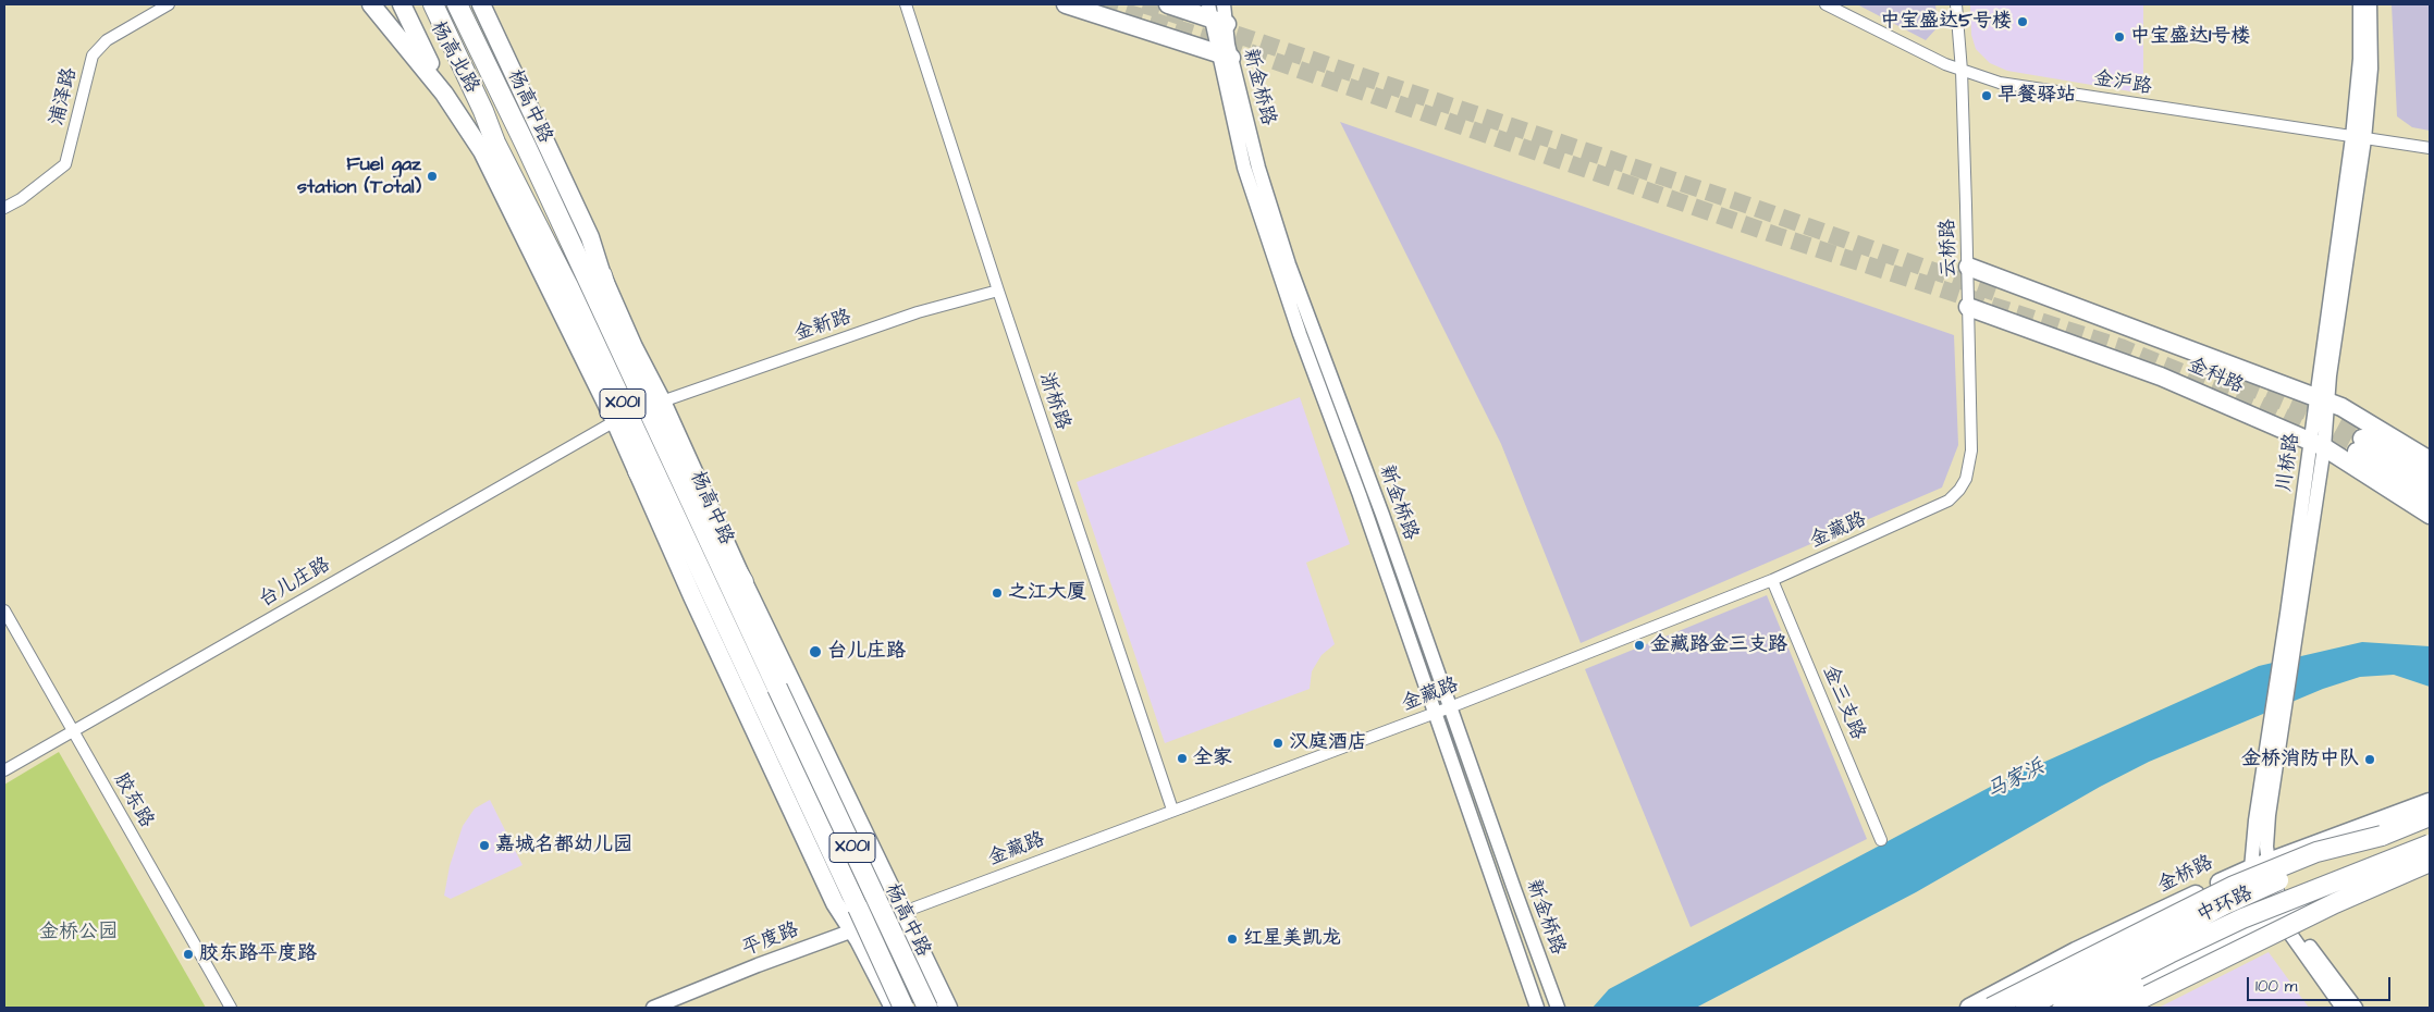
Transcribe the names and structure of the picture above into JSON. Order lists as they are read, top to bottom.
{
  "streets": {
    "highway": [
      "杨高北路",
      "杨高中路",
      "X001",
      "中环路"
    ],
    "main road": ["金科路", "金桥路"],
    "street": [
      "金沪路",
      "新金桥路",
      "浦泽路",
      "云桥路",
      "金新路",
      "浙桥路",
      "川桥路",
      "金藏路",
      "台儿庄路",
      "金三支路",
      "胶东路",
      "平度路"
    ]
  },
  "crossings": [
    ["杨高北路", "杨高中路"],
    ["杨高北路", "X001"],
    ["金沪路", "云桥路"],
    ["金沪路", "川桥路"],
    ["新金桥路", "金藏路"],
    ["杨高中路", "金新路"],
    ["杨高中路", "金藏路"],
    ["杨高中路", "平度路"],
    ["云桥路", "金科路"],
    ["云桥路", "金藏路"],
    ["金新路", "浙桥路"],
    ["金科路", "川桥路"],
    ["浙桥路", "金藏路"],
    ["X001", "台儿庄路"],
    ["X001", "平度路"],
    ["川桥路", "金桥路"],
    ["金藏路", "金三支路"],
    ["金藏路", "平度路"],
    ["台儿庄路", "胶东路"]
  ],
  "water": ["马家浜"],
  "parks": ["金桥公园"],
  "places": [
    "中宝盛达5号楼",
    "中宝盛达1号楼",
    "早餐驿站",
    "Fuel gaz station (Total)",
    "之江大厦",
    "金藏路金三支路",
    "台儿庄路",
    "汉庭酒店",
    "全家",
    "金桥消防中队",
    "嘉城名都幼儿园",
    "红星美凯龙",
    "胶东路平度路"
  ],
  "scale_bar": "100 m"
}
